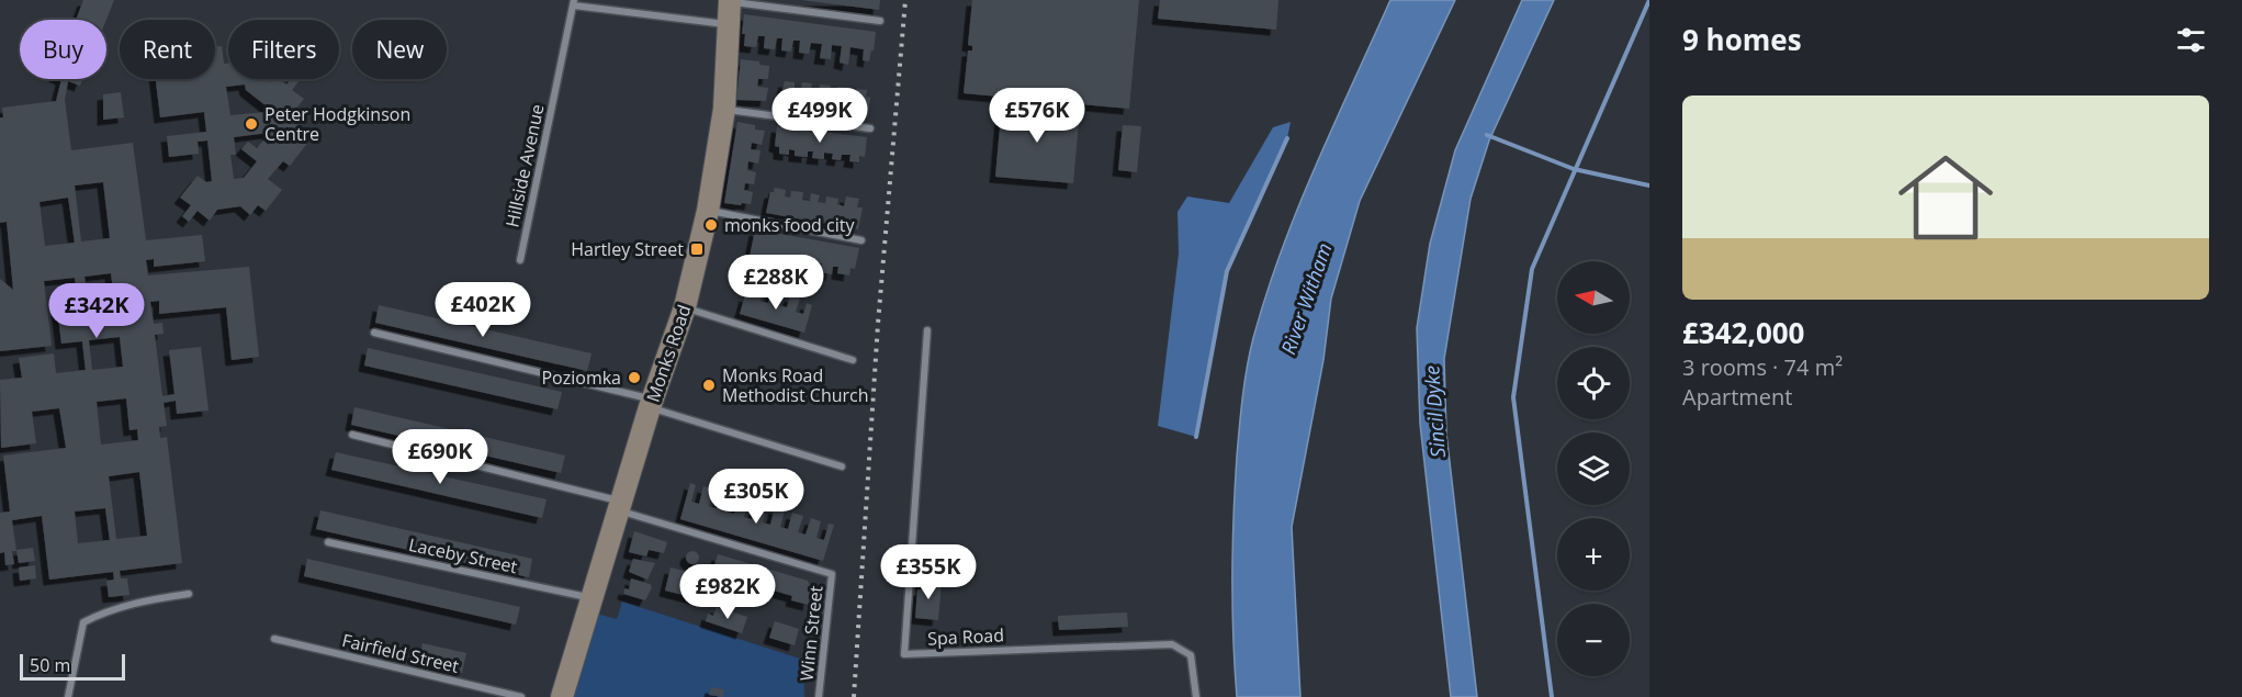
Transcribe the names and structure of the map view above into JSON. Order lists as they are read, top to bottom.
{
  "streets": {
    "main road": ["Monks Road"],
    "street": [
      "Hillside Avenue",
      "Laceby Street",
      "Winn Street",
      "Spa Road",
      "Fairfield Street"
    ]
  },
  "crossings": [
    ["Monks Road", "Laceby Street"],
    ["Monks Road", "Winn Street"]
  ],
  "water": ["River Witham", "Sincil Dyke"],
  "places": {
    "other": [
      "Peter Hodgkinson Centre",
      "monks food city",
      "Poziomka",
      "Monks Road Methodist Church"
    ],
    "transit": ["Hartley Street"]
  },
  "scale_bar": "50 m",
  "north": "left",
  "page": {
    "heading": "9 homes",
    "chip": [
      "Buy",
      "Rent",
      "Filters",
      "New"
    ],
    "list": [
      {
        "name": "£342,000",
        "note": "3 rooms · 74 m² · Apartment"
      }
    ],
    "price": [
      "£499K",
      "£576K",
      "£288K",
      "£402K",
      "£342K",
      "£690K",
      "£305K",
      "£355K",
      "£982K"
    ],
    "map_buttons": ["+", "−"],
    "scale": "50 m"
  }
}
